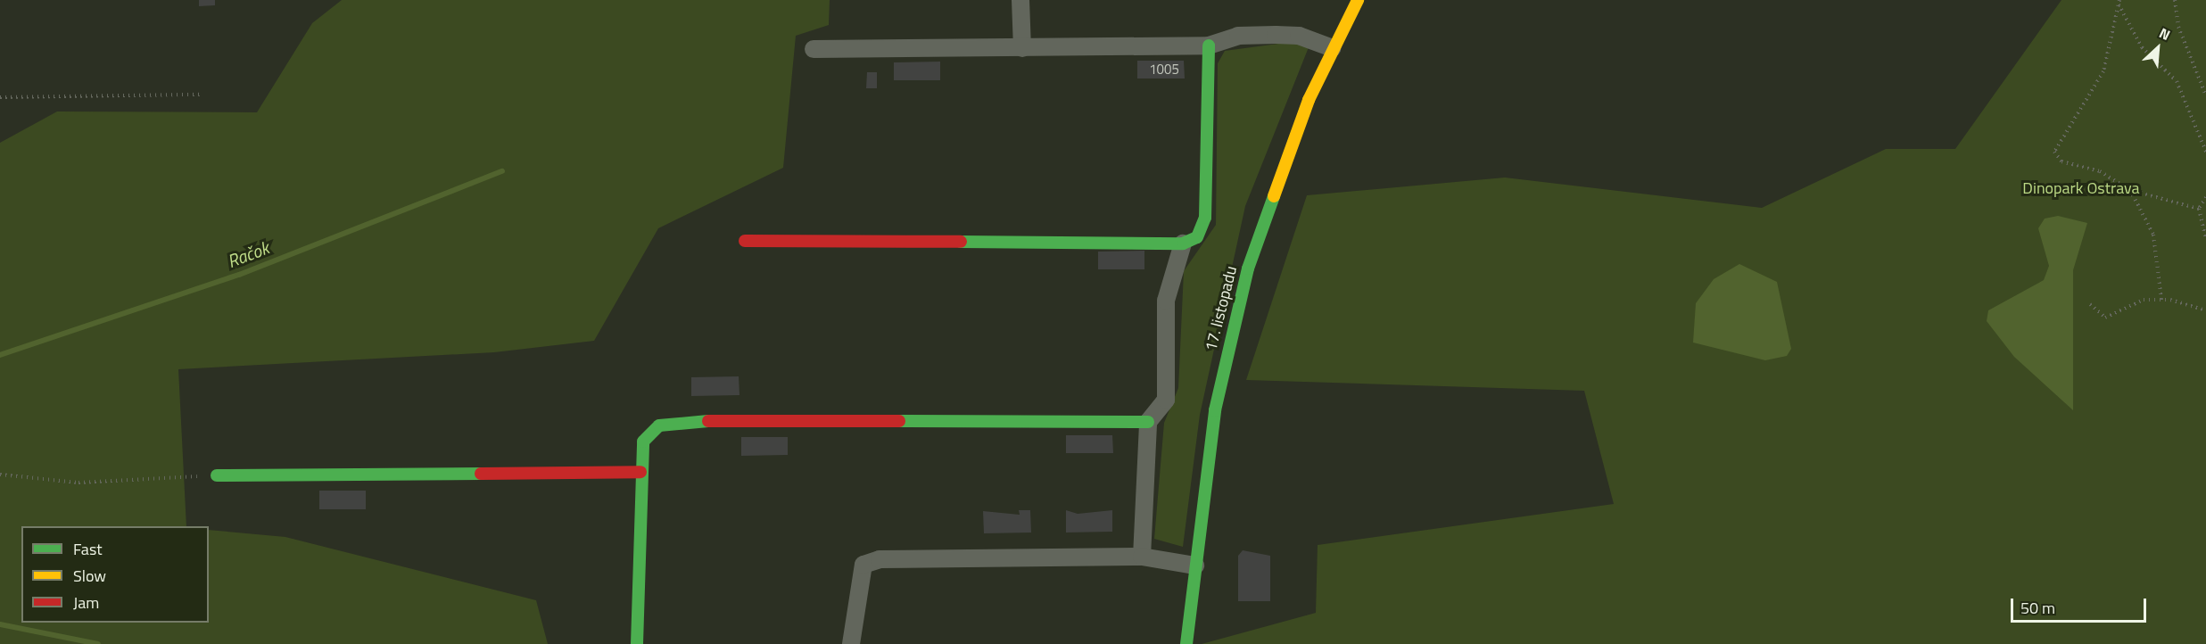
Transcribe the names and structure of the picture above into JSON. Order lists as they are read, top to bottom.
{
  "streets": {
    "street": ["17. listopadu"]
  },
  "water": ["Račok"],
  "parks": ["Dinopark Ostrava"],
  "house_numbers": ["1005"],
  "legend": ["Fast", "Slow", "Jam"],
  "scale_bar": "50 m",
  "north": "top right"
}
